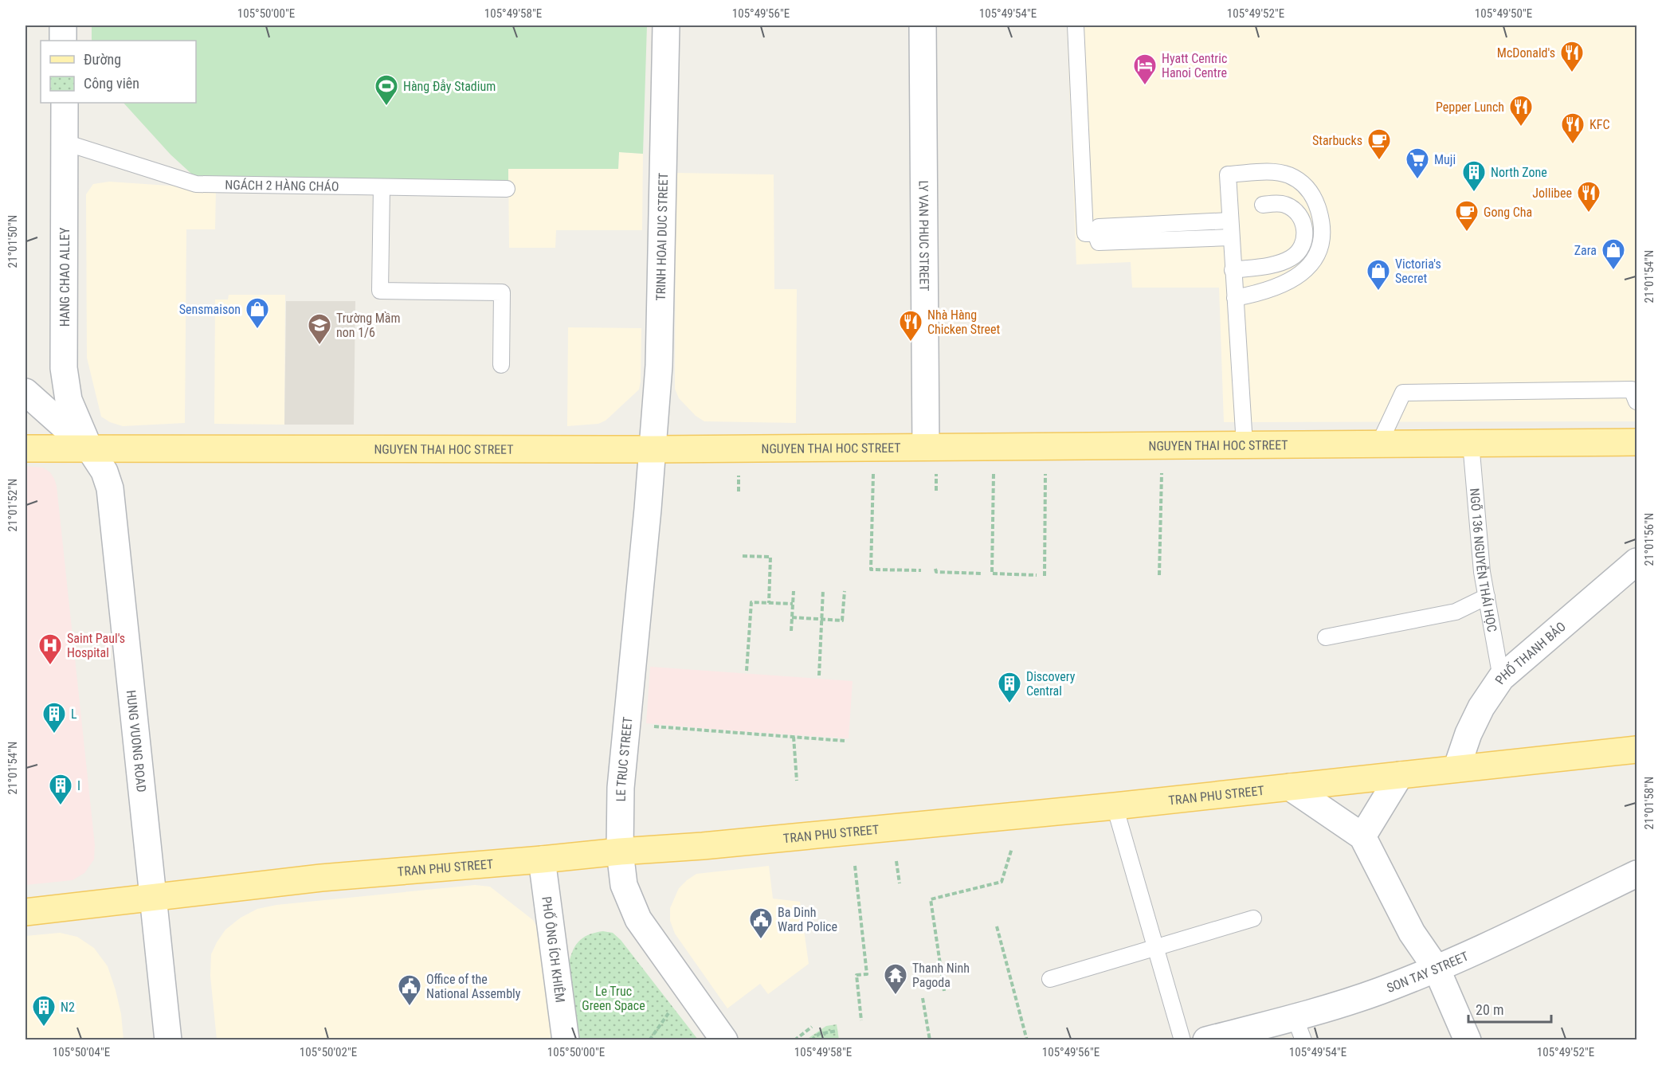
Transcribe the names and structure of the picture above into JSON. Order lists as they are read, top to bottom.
{
  "streets": {
    "main road": ["NGUYEN THAI HOC STREET", "TRAN PHU STREET"],
    "street": [
      "LY VAN PHUC STREET",
      "TRINH HOAI DUC STREET",
      "HANG CHAO ALLEY",
      "PHỐ THANH BẢO",
      "HUNG VUONG ROAD",
      "LE TRUC STREET",
      "PHỐ ÔNG ÍCH KHIÊM",
      "SON TAY STREET"
    ],
    "lane": ["NGÁCH 2 HÀNG CHÁO", "NGÕ 136 NGUYỄN THÁI HỌC"]
  },
  "crossings": [
    ["NGÁCH 2 HÀNG CHÁO", "HANG CHAO ALLEY"],
    ["LY VAN PHUC STREET", "NGUYEN THAI HOC STREET"],
    ["TRINH HOAI DUC STREET", "NGUYEN THAI HOC STREET"],
    ["TRINH HOAI DUC STREET", "LE TRUC STREET"],
    ["HANG CHAO ALLEY", "NGUYEN THAI HOC STREET"],
    ["HANG CHAO ALLEY", "HUNG VUONG ROAD"],
    ["NGUYEN THAI HOC STREET", "NGÕ 136 NGUYỄN THÁI HỌC"],
    ["NGUYEN THAI HOC STREET", "HUNG VUONG ROAD"],
    ["NGUYEN THAI HOC STREET", "LE TRUC STREET"],
    ["NGÕ 136 NGUYỄN THÁI HỌC", "PHỐ THANH BẢO"],
    ["PHỐ THANH BẢO", "TRAN PHU STREET"],
    ["HUNG VUONG ROAD", "TRAN PHU STREET"],
    ["LE TRUC STREET", "TRAN PHU STREET"],
    ["TRAN PHU STREET", "PHỐ ÔNG ÍCH KHIÊM"]
  ],
  "parks": ["Le Truc Green Space"],
  "places": {
    "restaurant": [
      "McDonald's",
      "Pepper Lunch",
      "KFC",
      "Jollibee",
      "Nhà Hàng Chicken Street"
    ],
    "hotel": ["Hyatt Centric Hanoi Centre"],
    "sports": ["Hàng Ðẫy Stadium"],
    "cafe": ["Starbucks", "Gong Cha"],
    "supermarket": ["Muji"],
    "building": [
      "North Zone",
      "Discovery Central",
      "L",
      "I",
      "N2"
    ],
    "shop": ["Zara", "Victoria's Secret", "Sensmaison"],
    "school or university": ["Trường Mầm non 1/6"],
    "hospital": ["Saint Paul's Hospital"],
    "public building": ["Ba Dinh Ward Police", "Office of the National Assembly"],
    "temple": ["Thanh Ninh Pagoda"]
  },
  "legend": ["Đường", "Công viên"],
  "scale_bar": "20 m",
  "coordinates": [
    "105°50'00\"E",
    "105°49'58\"E",
    "105°49'56\"E",
    "105°49'54\"E",
    "105°49'52\"E",
    "105°49'50\"E",
    "21°01'50\"N",
    "21°01'54\"N",
    "21°01'52\"N",
    "21°01'56\"N",
    "21°01'58\"N",
    "105°50'04\"E",
    "105°50'02\"E"
  ]
}
